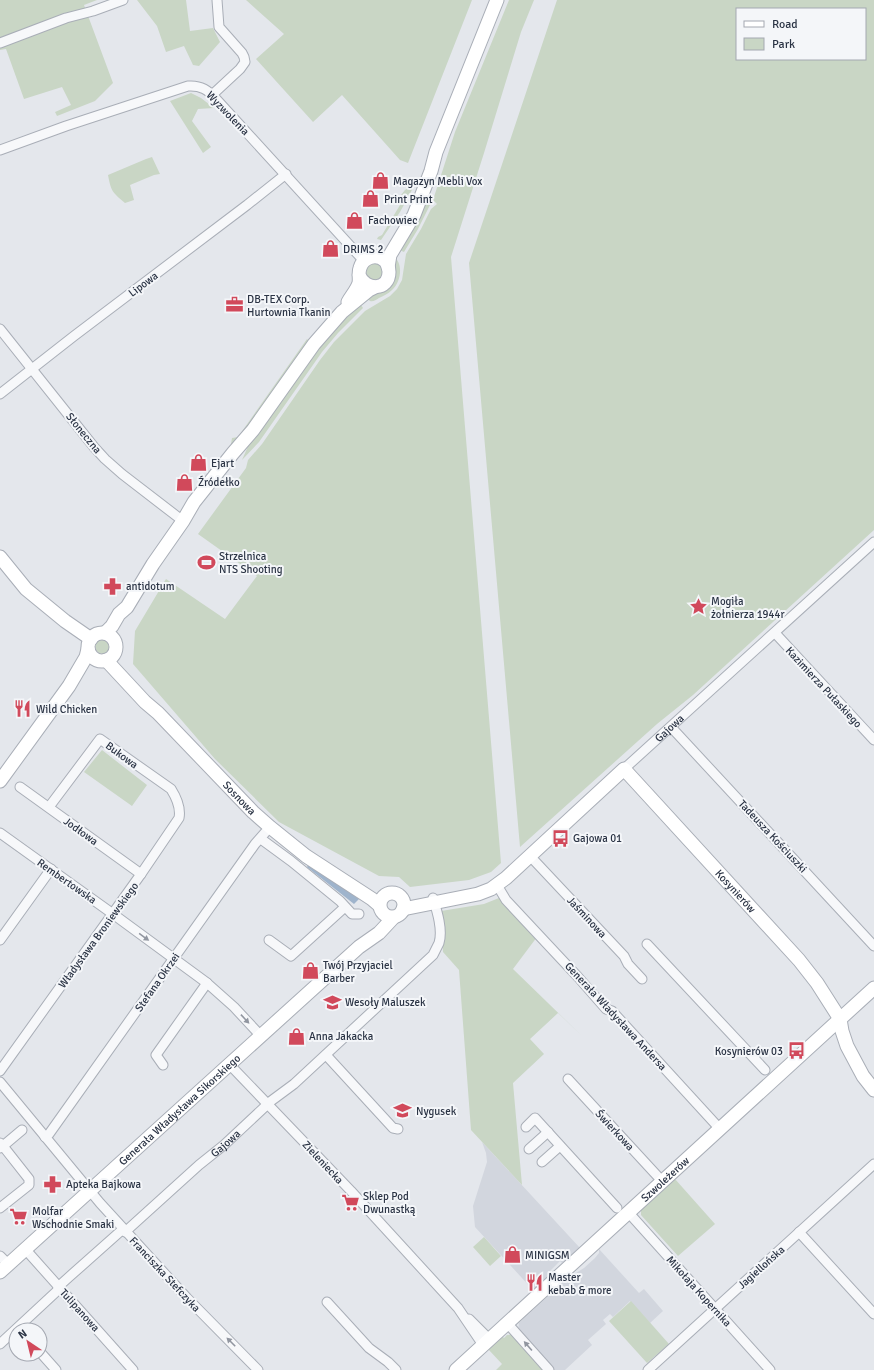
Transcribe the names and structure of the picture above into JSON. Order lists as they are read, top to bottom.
{
  "streets": {
    "street": [
      "Wyzwolenia",
      "Lipowa",
      "Słoneczna",
      "Kazimierza Pułaskiego",
      "Gajowa",
      "Bukowa",
      "Sosnowa",
      "Jodłowa",
      "Tadeusza Kościuszki",
      "Rembertowska",
      "Kosynierów",
      "Jaśminowa",
      "Władysława Broniewskiego",
      "Stefana Okrzei",
      "Generała Władysława Andersa",
      "Generała Władysława Sikorskiego",
      "Świerkowa",
      "Zieleniecka",
      "Szwoleżerów",
      "Jagiellońska",
      "Franciszka Stefczyka",
      "Mikołaja Kopernika",
      "Tulipanowa"
    ]
  },
  "crossings": [
    ["Wyzwolenia", "Lipowa"],
    ["Lipowa", "Słoneczna"],
    ["Kazimierza Pułaskiego", "Gajowa"],
    ["Gajowa", "Sosnowa"],
    ["Gajowa", "Tadeusza Kościuszki"],
    ["Gajowa", "Kosynierów"],
    ["Gajowa", "Jaśminowa"],
    ["Gajowa", "Generała Władysława Andersa"],
    ["Gajowa", "Generała Władysława Sikorskiego"],
    ["Gajowa", "Zieleniecka"],
    ["Gajowa", "Franciszka Stefczyka"],
    ["Gajowa", "Tulipanowa"],
    ["Bukowa", "Jodłowa"],
    ["Bukowa", "Władysława Broniewskiego"],
    ["Sosnowa", "Stefana Okrzei"],
    ["Sosnowa", "Generała Władysława Sikorskiego"],
    ["Jodłowa", "Władysława Broniewskiego"],
    ["Rembertowska", "Władysława Broniewskiego"],
    ["Rembertowska", "Stefana Okrzei"],
    ["Rembertowska", "Generała Władysława Sikorskiego"],
    ["Kosynierów", "Szwoleżerów"],
    ["Stefana Okrzei", "Franciszka Stefczyka"],
    ["Generała Władysława Andersa", "Szwoleżerów"],
    ["Generała Władysława Sikorskiego", "Zieleniecka"],
    ["Generała Władysława Sikorskiego", "Franciszka Stefczyka"],
    ["Generała Władysława Sikorskiego", "Tulipanowa"],
    ["Świerkowa", "Szwoleżerów"],
    ["Zieleniecka", "Szwoleżerów"],
    ["Szwoleżerów", "Mikołaja Kopernika"],
    ["Jagiellońska", "Mikołaja Kopernika"]
  ],
  "one_way": ["Rembertowska", "Franciszka Stefczyka"],
  "places": {
    "shop": [
      "Magazyn Mebli Vox",
      "Print Print",
      "Fachowiec",
      "DRIMS 2",
      "Ejart",
      "Źródełko",
      "Twój Przyjaciel Barber",
      "Anna Jakacka",
      "MINIGSM"
    ],
    "office": ["DB-TEX Corp. Hurtownia Tkanin"],
    "sports": ["Strzelnica NTS Shooting"],
    "pharmacy": ["antidotum", "Apteka Bajkowa"],
    "place": ["Mogiła żołnierza 1944r"],
    "restaurant": ["Wild Chicken", "Master kebab & more"],
    "bus stop": ["Gajowa 01", "Kosynierów 03"],
    "school or university": ["Wesoły Maluszek", "Nygusek"],
    "supermarket": ["Sklep Pod Dwunastką", "Molfar Wschodnie Smaki"]
  },
  "legend": ["Road", "Park"],
  "north": "top left"
}
